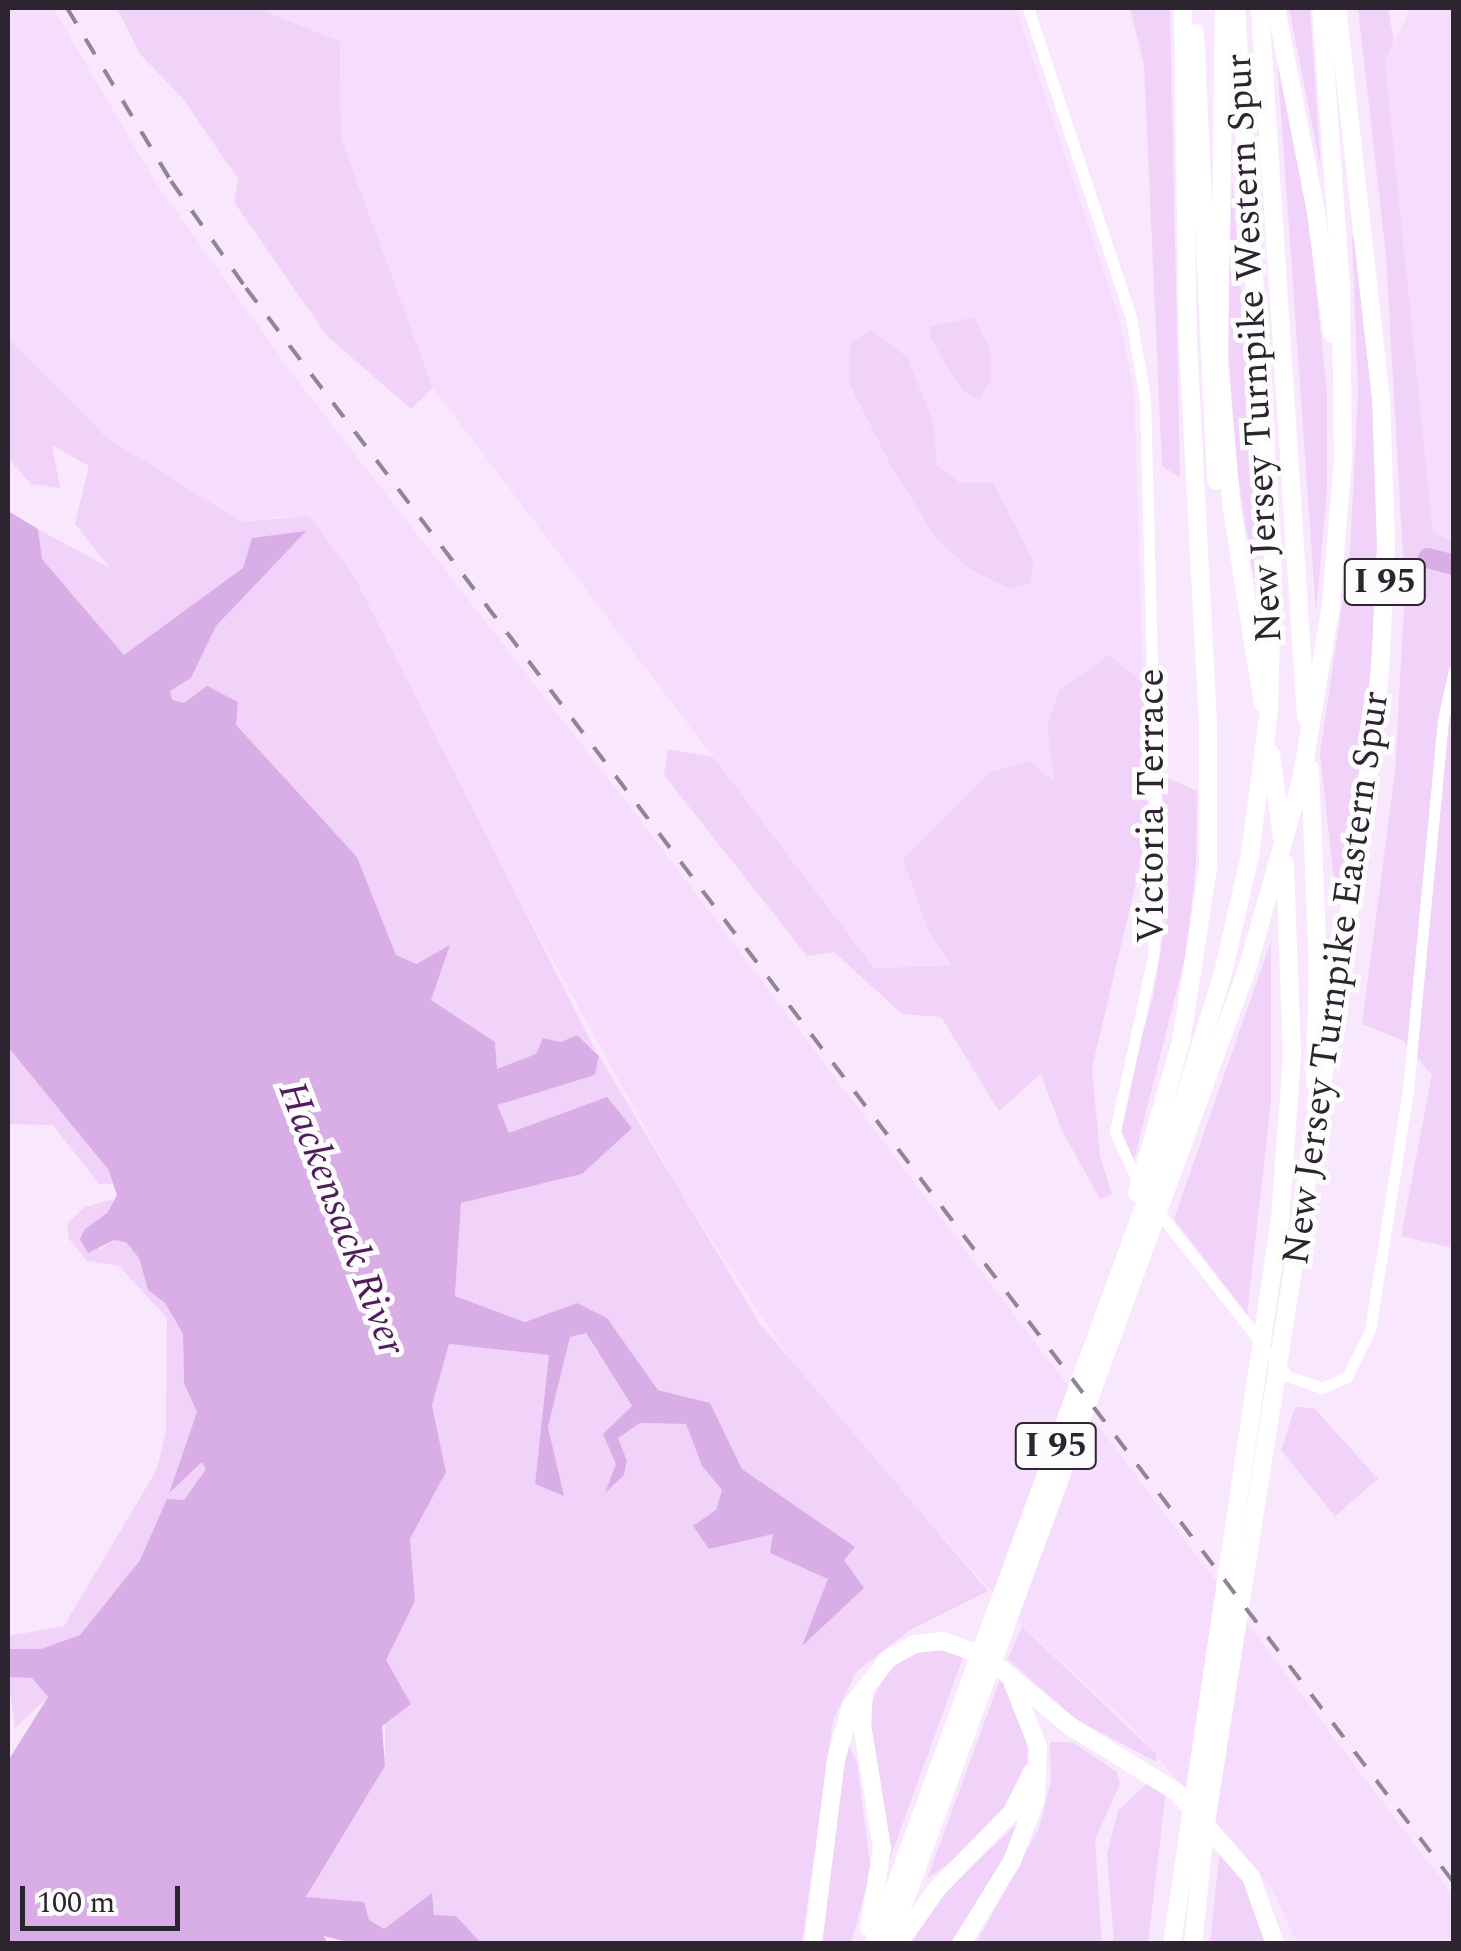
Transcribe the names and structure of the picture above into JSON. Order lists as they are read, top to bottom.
{
  "streets": {
    "highway": ["New Jersey Turnpike Western Spur", "I 95", "New Jersey Turnpike Eastern Spur"],
    "street": ["Victoria Terrace"]
  },
  "water": ["Hackensack River"],
  "scale_bar": "100 m"
}
